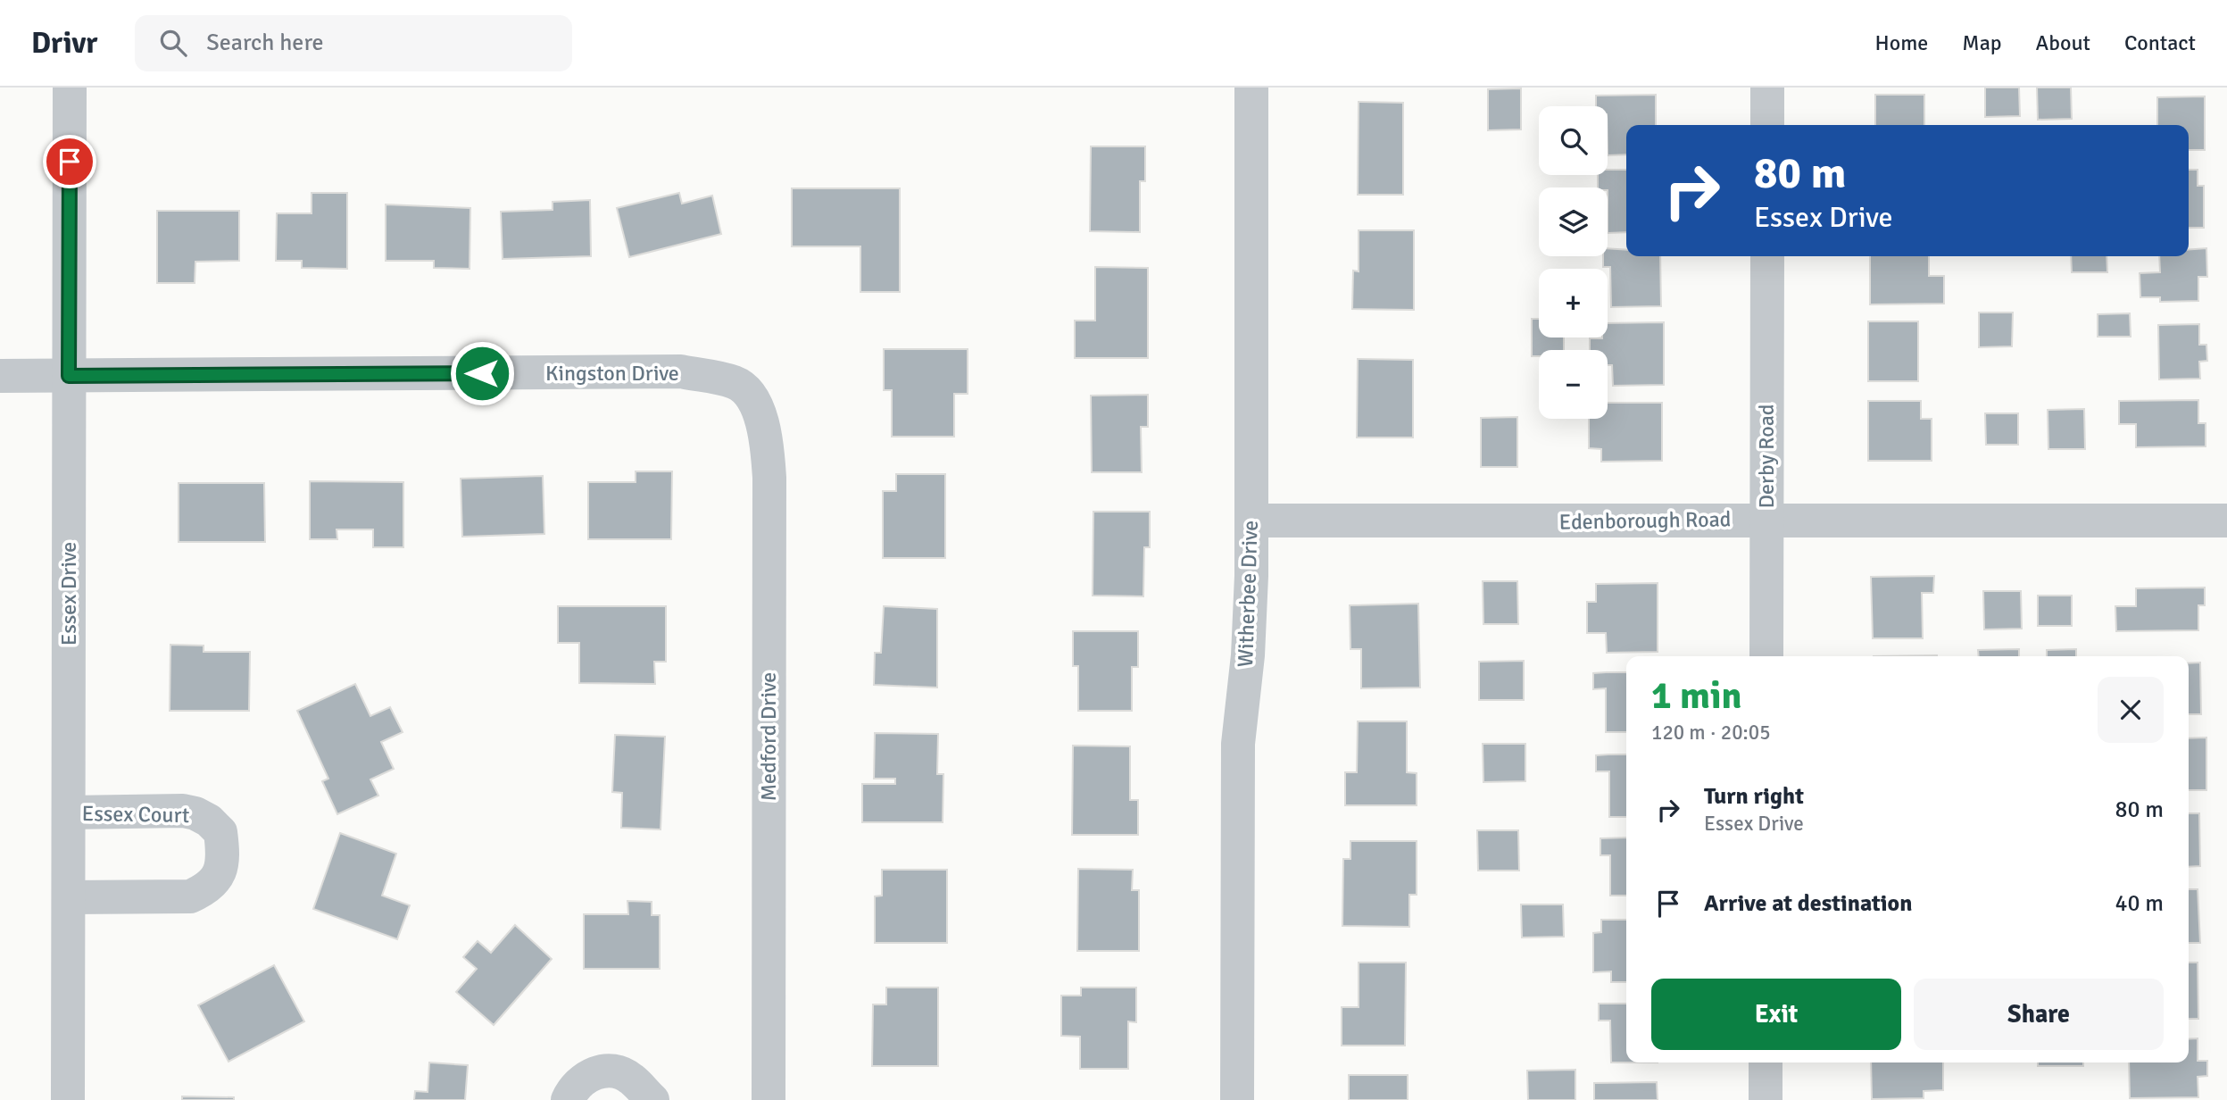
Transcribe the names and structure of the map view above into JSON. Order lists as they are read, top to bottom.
{
  "streets": {
    "street": [
      "Kingston Drive",
      "Derby Road",
      "Edenborough Road",
      "Essex Drive",
      "Witherbee Drive",
      "Medford Drive",
      "Essex Court"
    ]
  },
  "crossings": [
    ["Kingston Drive", "Essex Drive"],
    ["Kingston Drive", "Medford Drive"],
    ["Derby Road", "Edenborough Road"],
    ["Edenborough Road", "Witherbee Drive"],
    ["Essex Drive", "Essex Court"]
  ],
  "page": {
    "header": "Drivr",
    "search": "Search here",
    "nav": [
      "Home",
      "Map",
      "About",
      "Contact"
    ],
    "map_buttons": ["+", "−"],
    "turn": ["80 m", "Essex Drive"],
    "heading": ["1 min", "120 m · 20:05"],
    "list": [
      {
        "name": "Turn right",
        "note": "Essex Drive",
        "value": "80 m"
      },
      {
        "name": "Arrive at destination",
        "value": "40 m"
      }
    ],
    "buttons": ["Exit", "Share"]
  }
}
